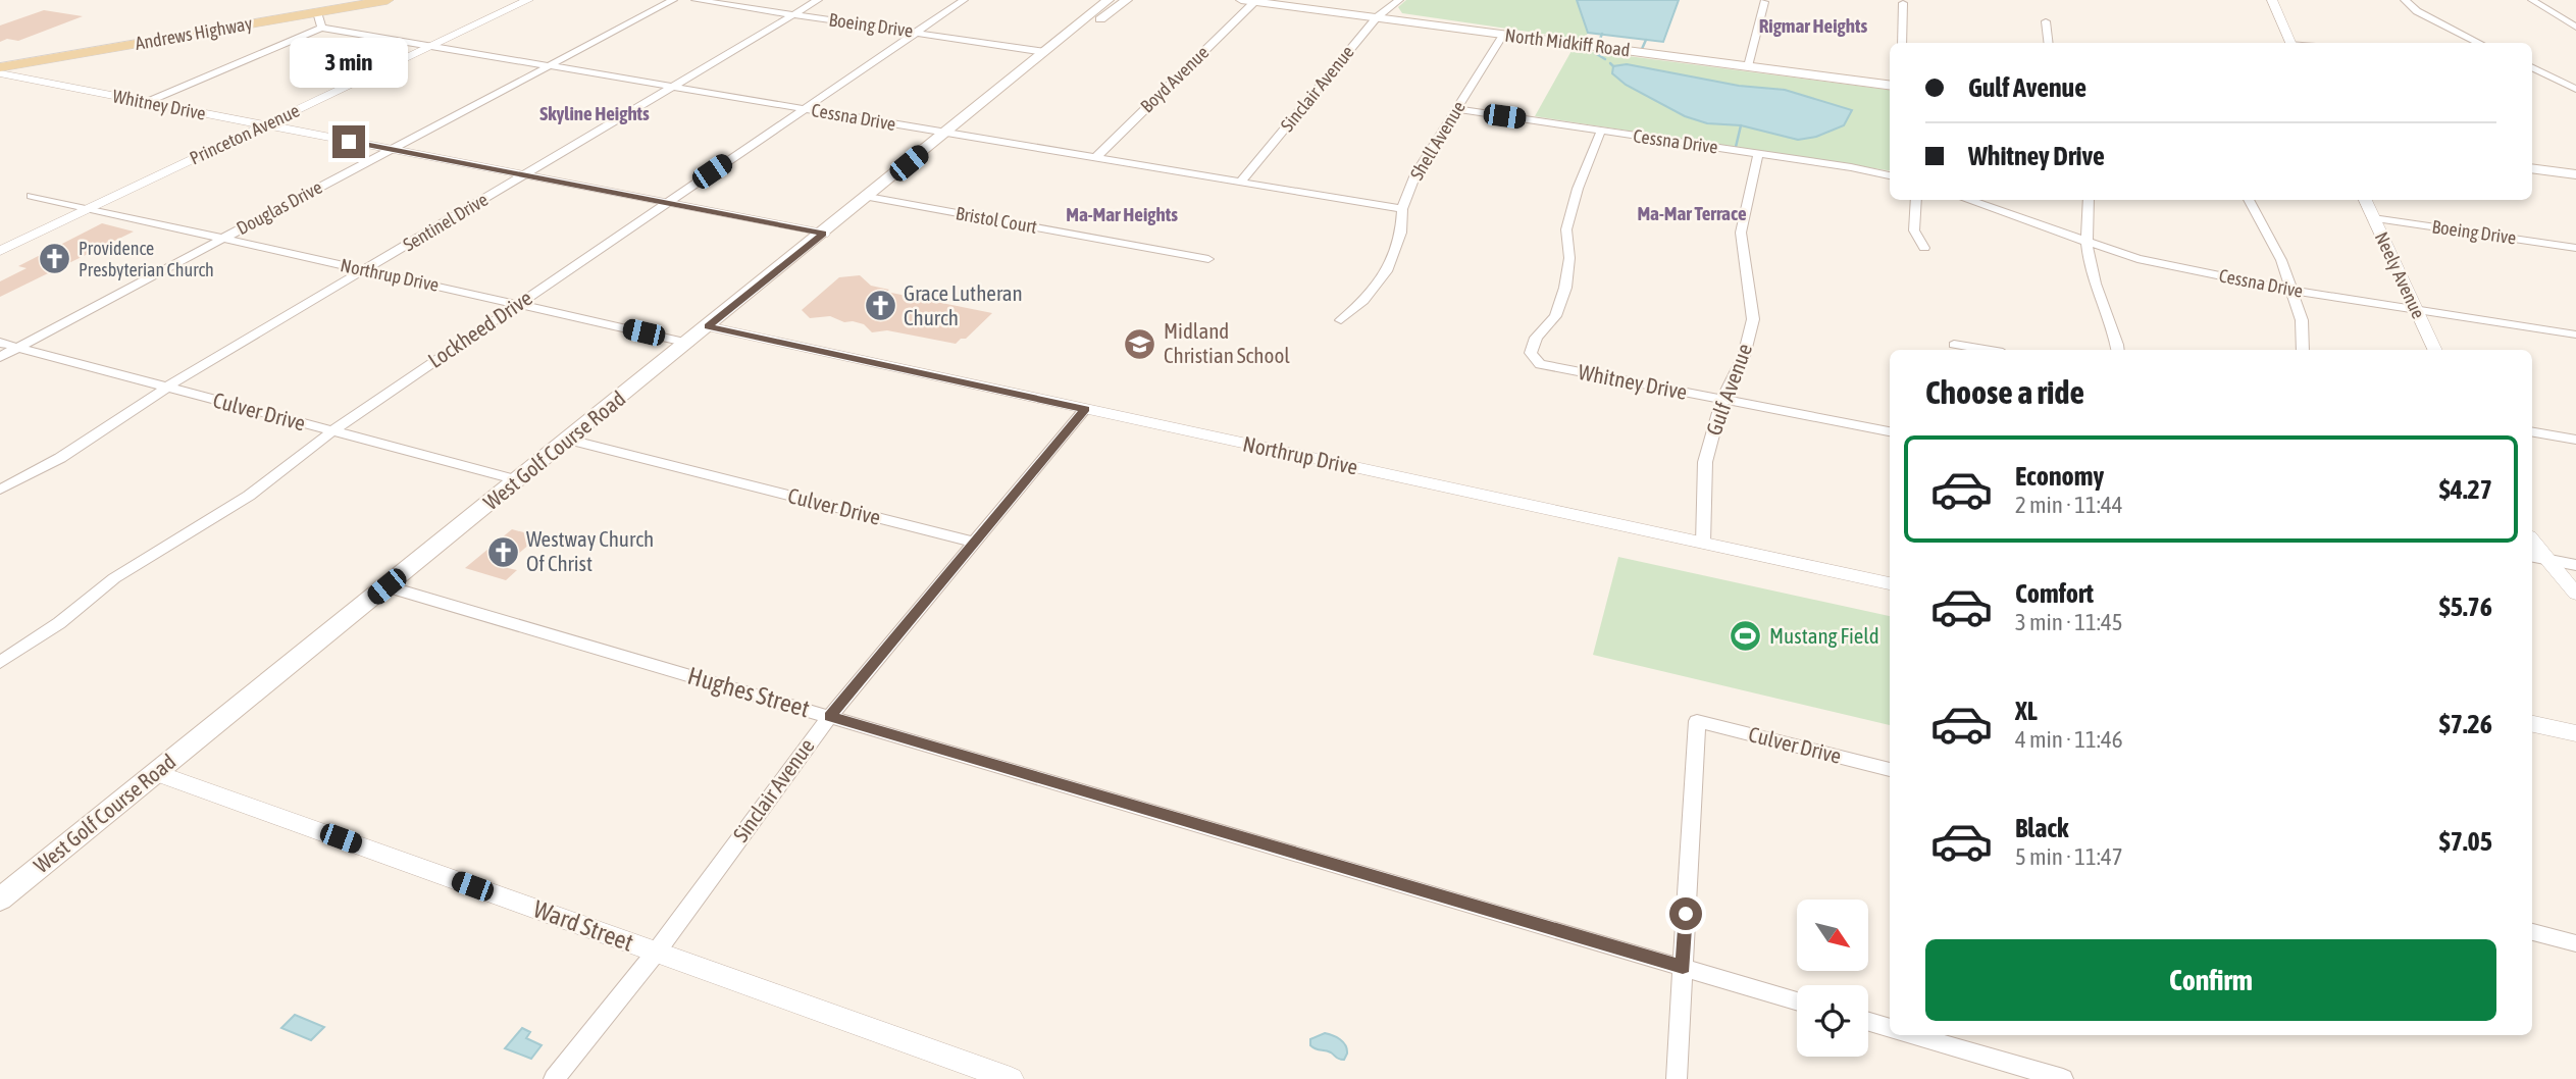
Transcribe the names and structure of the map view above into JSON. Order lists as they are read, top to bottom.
{
  "streets": {
    "main road": ["Andrews Highway", "North Midkiff Road", "West Golf Course Road"],
    "street": [
      "Boeing Drive",
      "Boyd Avenue",
      "Sinclair Avenue",
      "Whitney Drive",
      "Cessna Drive",
      "Princeton Avenue",
      "Shell Avenue",
      "Douglas Drive",
      "Bristol Court",
      "Sentinel Drive",
      "Northrup Drive",
      "Neely Avenue",
      "Lockheed Drive",
      "Gulf Avenue",
      "Culver Drive",
      "Hughes Street",
      "Ward Street"
    ]
  },
  "crossings": [
    ["Boeing Drive", "Sentinel Drive"],
    ["Boeing Drive", "Neely Avenue"],
    ["Boeing Drive", "Lockheed Drive"],
    ["Boeing Drive", "West Golf Course Road"],
    ["North Midkiff Road", "Boyd Avenue"],
    ["North Midkiff Road", "Sinclair Avenue"],
    ["North Midkiff Road", "Shell Avenue"],
    ["Boyd Avenue", "Cessna Drive"],
    ["Sinclair Avenue", "Cessna Drive"],
    ["Sinclair Avenue", "Northrup Drive"],
    ["Sinclair Avenue", "Culver Drive"],
    ["Sinclair Avenue", "Hughes Street"],
    ["Sinclair Avenue", "Ward Street"],
    ["Whitney Drive", "Cessna Drive"],
    ["Whitney Drive", "Princeton Avenue"],
    ["Whitney Drive", "Douglas Drive"],
    ["Whitney Drive", "Sentinel Drive"],
    ["Whitney Drive", "Lockheed Drive"],
    ["Whitney Drive", "Gulf Avenue"],
    ["Whitney Drive", "West Golf Course Road"],
    ["Cessna Drive", "Princeton Avenue"],
    ["Cessna Drive", "Shell Avenue"],
    ["Cessna Drive", "Douglas Drive"],
    ["Cessna Drive", "Sentinel Drive"],
    ["Cessna Drive", "Neely Avenue"],
    ["Cessna Drive", "Lockheed Drive"],
    ["Cessna Drive", "Gulf Avenue"],
    ["Cessna Drive", "West Golf Course Road"],
    ["Princeton Avenue", "Northrup Drive"],
    ["Douglas Drive", "Northrup Drive"],
    ["Douglas Drive", "Culver Drive"],
    ["Bristol Court", "West Golf Course Road"],
    ["Sentinel Drive", "Northrup Drive"],
    ["Sentinel Drive", "Culver Drive"],
    ["Northrup Drive", "Lockheed Drive"],
    ["Northrup Drive", "Gulf Avenue"],
    ["Northrup Drive", "West Golf Course Road"],
    ["Lockheed Drive", "Culver Drive"],
    ["Culver Drive", "West Golf Course Road"],
    ["Culver Drive", "Hughes Street"],
    ["West Golf Course Road", "Hughes Street"],
    ["West Golf Course Road", "Ward Street"]
  ],
  "districts": [
    "Rigmar Heights",
    "Skyline Heights",
    "Ma-Mar Terrace",
    "Ma-Mar Heights"
  ],
  "places": {
    "church": ["Providence Presbyterian Church", "Grace Lutheran Church", "Westway Church Of Christ"],
    "school or university": ["Midland Christian School"],
    "sports": ["Mustang Field"]
  },
  "north": "bottom right",
  "page": {
    "bubble": "3 min",
    "banner": ["Gulf Avenue", "Whitney Drive"],
    "heading": "Choose a ride",
    "list": [
      {
        "name": "Economy",
        "note": "2 min · 11:44",
        "value": "$4.27"
      },
      {
        "name": "Comfort",
        "note": "3 min · 11:45",
        "value": "$5.76"
      },
      {
        "name": "XL",
        "note": "4 min · 11:46",
        "value": "$7.26"
      },
      {
        "name": "Black",
        "note": "5 min · 11:47",
        "value": "$7.05"
      }
    ],
    "buttons": "Confirm"
  }
}
